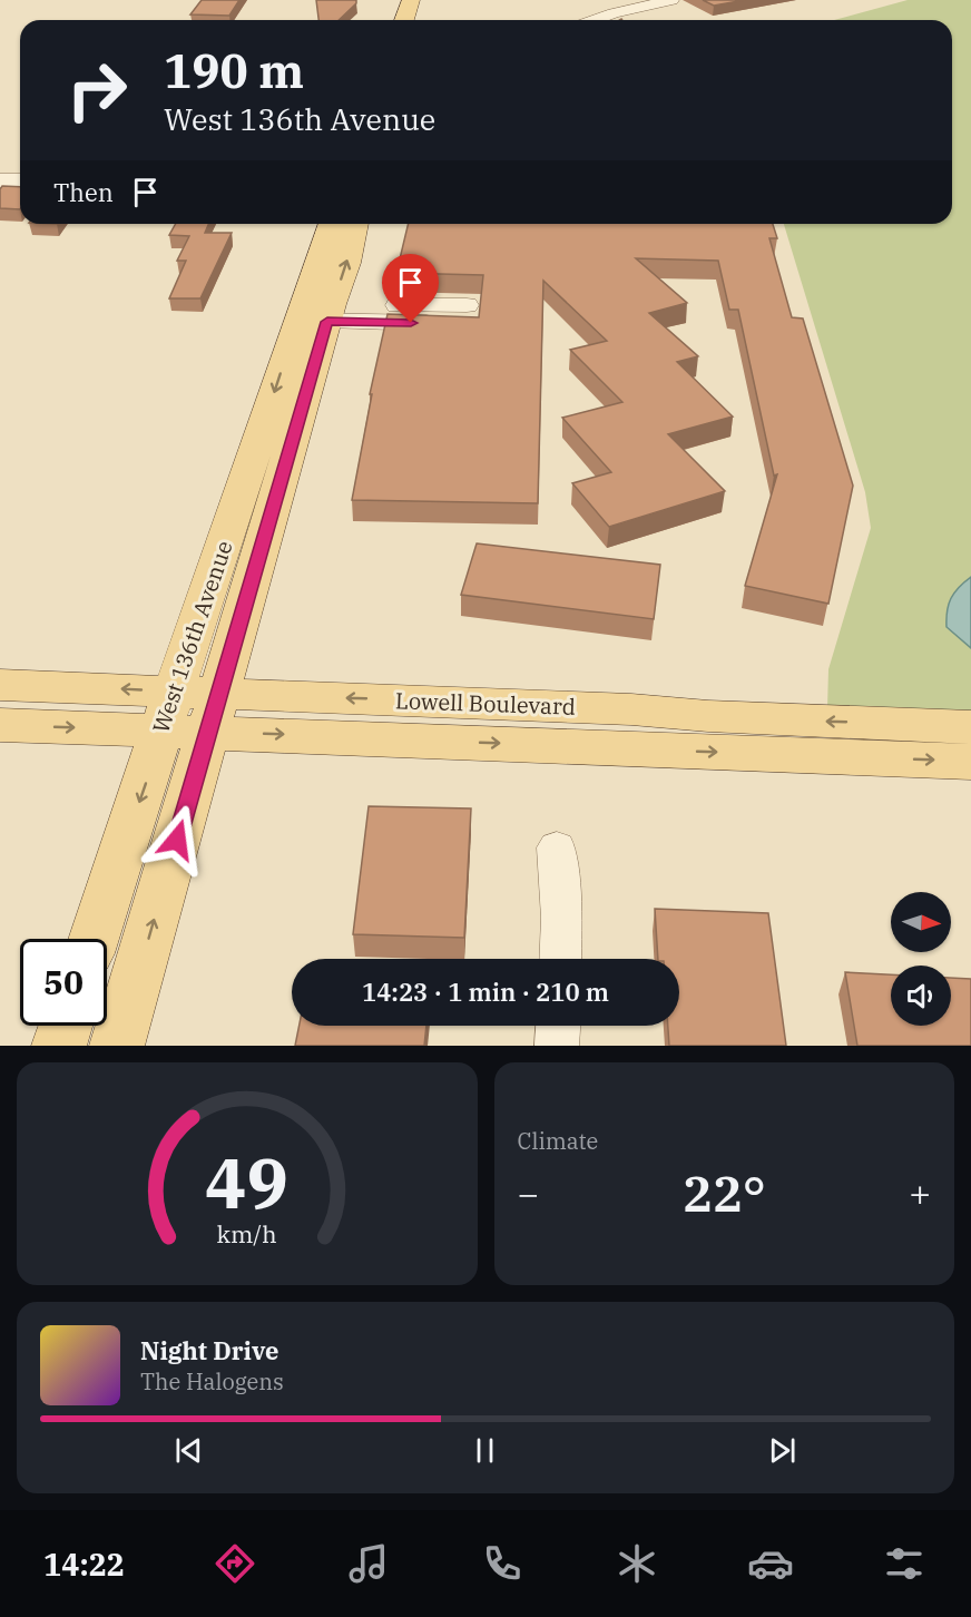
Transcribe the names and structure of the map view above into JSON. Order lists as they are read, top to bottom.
{
  "streets": {
    "main road": ["West 136th Avenue", "Lowell Boulevard"]
  },
  "crossings": [
    ["West 136th Avenue", "Lowell Boulevard"]
  ],
  "north": "right",
  "page": {
    "turn": ["190 m", "West 136th Avenue"],
    "then": "Then",
    "limit": "50",
    "trip": "14:23 · 1 min · 210 m",
    "tile": "Climate",
    "heat": ["−", "22°", "+"],
    "song": ["Night Drive", "The Halogens"],
    "tabs": "14:22",
    "gauge": ["49", "km/h"]
  }
}
